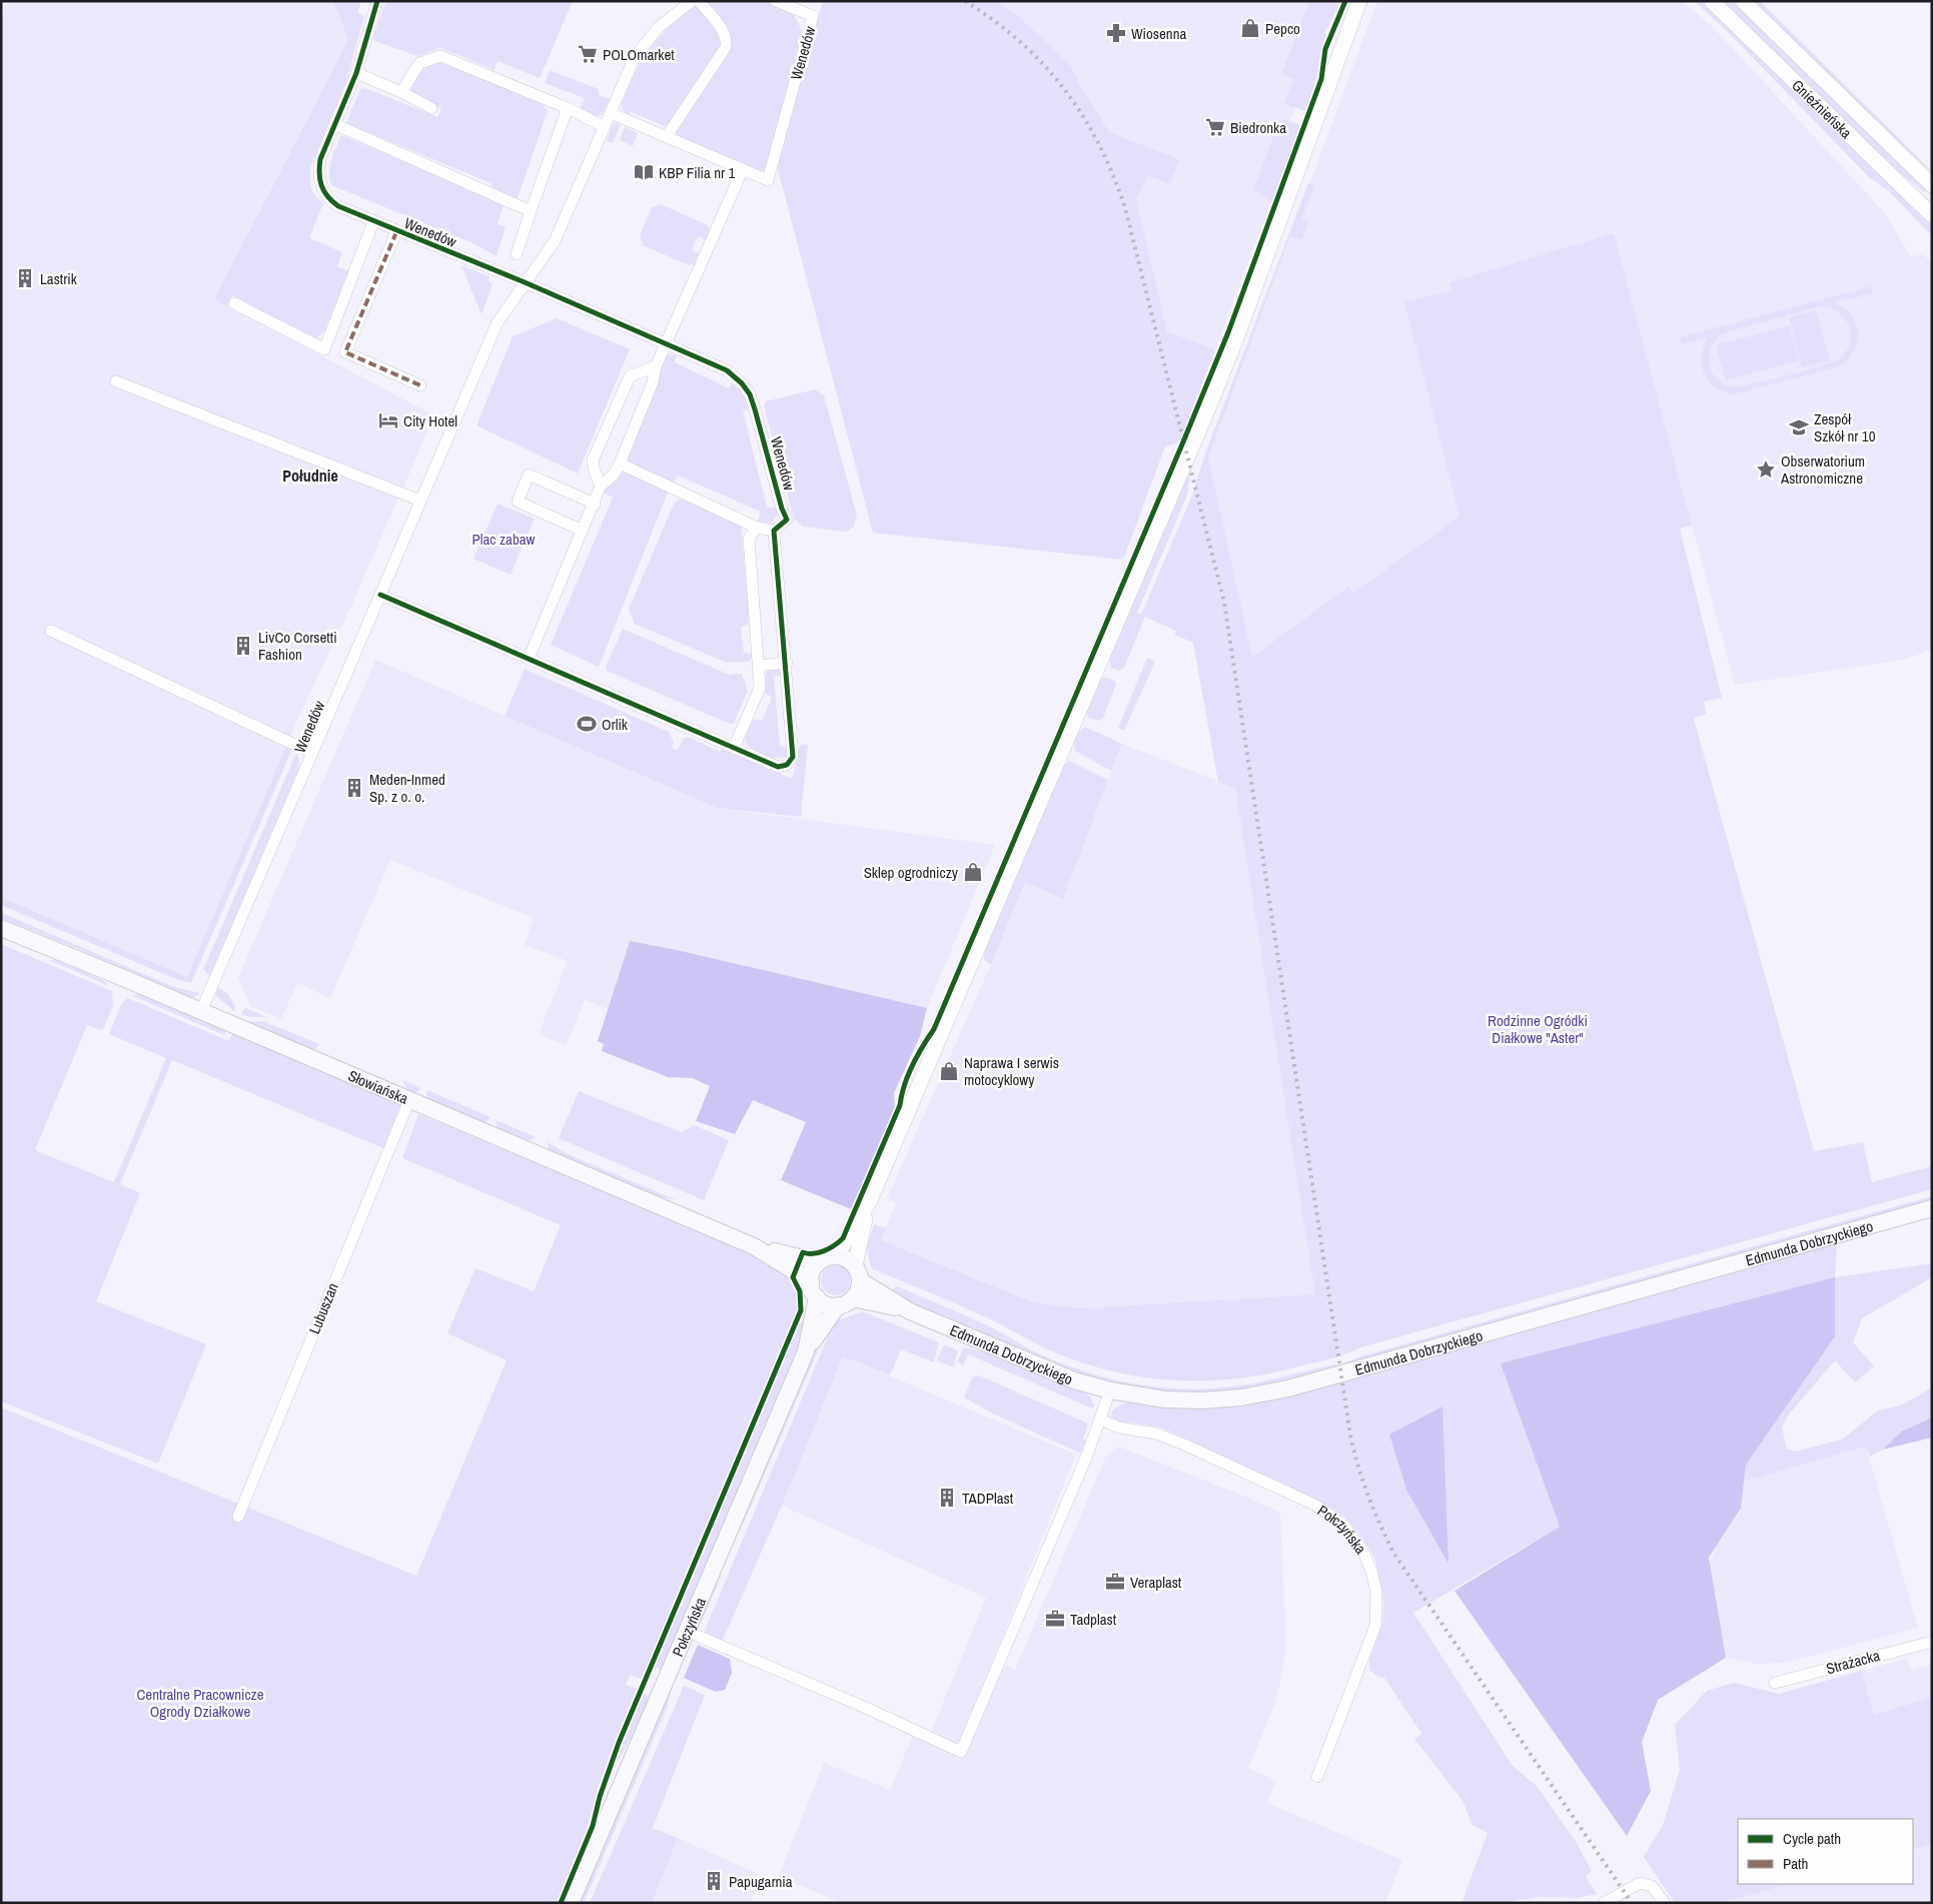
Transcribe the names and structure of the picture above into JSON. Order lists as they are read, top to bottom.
{
  "streets": {
    "main road": ["Słowiańska", "Edmunda Dobrzyckiego", "Połczyńska"],
    "street": [
      "Wenedów",
      "Gnieźnieńska",
      "Lubuszan",
      "Strażacka"
    ]
  },
  "crossings": [
    ["Wenedów", "Słowiańska"],
    ["Słowiańska", "Edmunda Dobrzyckiego"],
    ["Słowiańska", "Lubuszan"],
    ["Słowiańska", "Połczyńska"],
    ["Edmunda Dobrzyckiego", "Połczyńska"]
  ],
  "districts": ["Południe"],
  "parks": ["Plac zabaw", "Rodzinne Ogródki Diałkowe \"Aster\"", "Centralne Pracownicze Ogrody Działkowe"],
  "places": {
    "shop": ["Pepco", "Sklep ogrodniczy", "Naprawa I serwis motocyklowy"],
    "pharmacy": ["Wiosenna"],
    "supermarket": ["POLOmarket", "Biedronka"],
    "library": ["KBP Filia nr 1"],
    "building": [
      "Lastrik",
      "LivCo Corsetti Fashion",
      "Meden-Inmed Sp. z o. o.",
      "TADPlast",
      "Papugarnia"
    ],
    "hotel": ["City Hotel"],
    "school or university": ["Zespół Szkół nr 10"],
    "place": ["Obserwatorium Astronomiczne"],
    "sports": ["Orlik"],
    "office": ["Veraplast", "Tadplast"]
  },
  "legend": ["Cycle path", "Path"]
}
